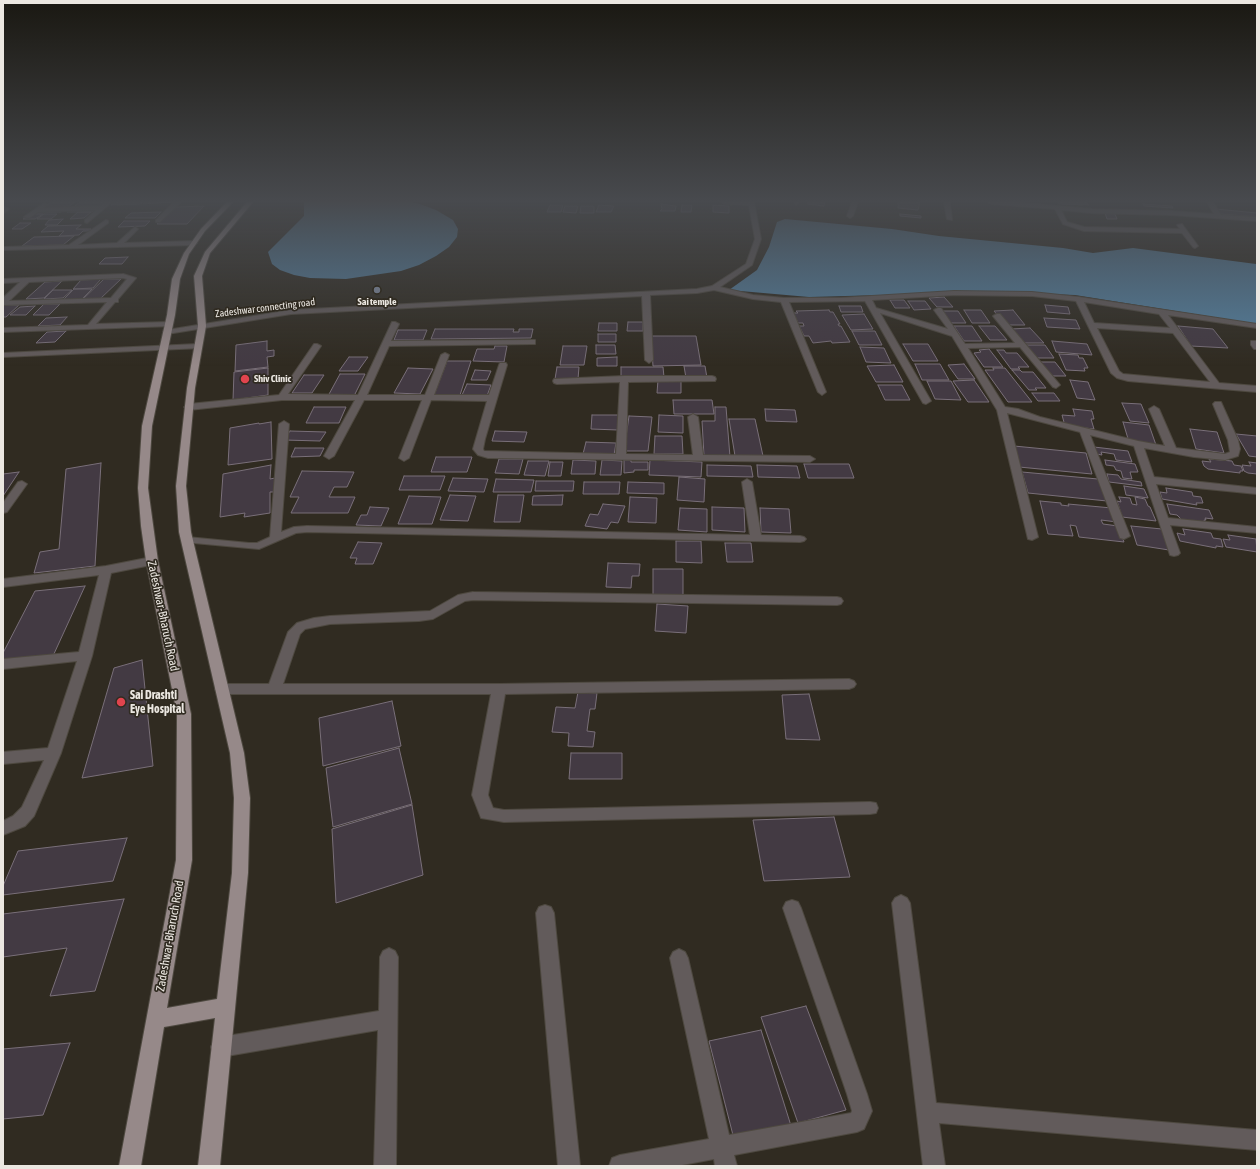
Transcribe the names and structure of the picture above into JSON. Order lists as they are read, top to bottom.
{
  "streets": {
    "main road": ["Zadeshwar-Bharuch Road"],
    "street": ["Zadeshwar connecting road"]
  },
  "crossings": [
    ["Zadeshwar connecting road", "Zadeshwar-Bharuch Road"]
  ],
  "places": ["Sai temple", "Shiv Clinic", "Sai Drashti Eye Hospital"]
}
